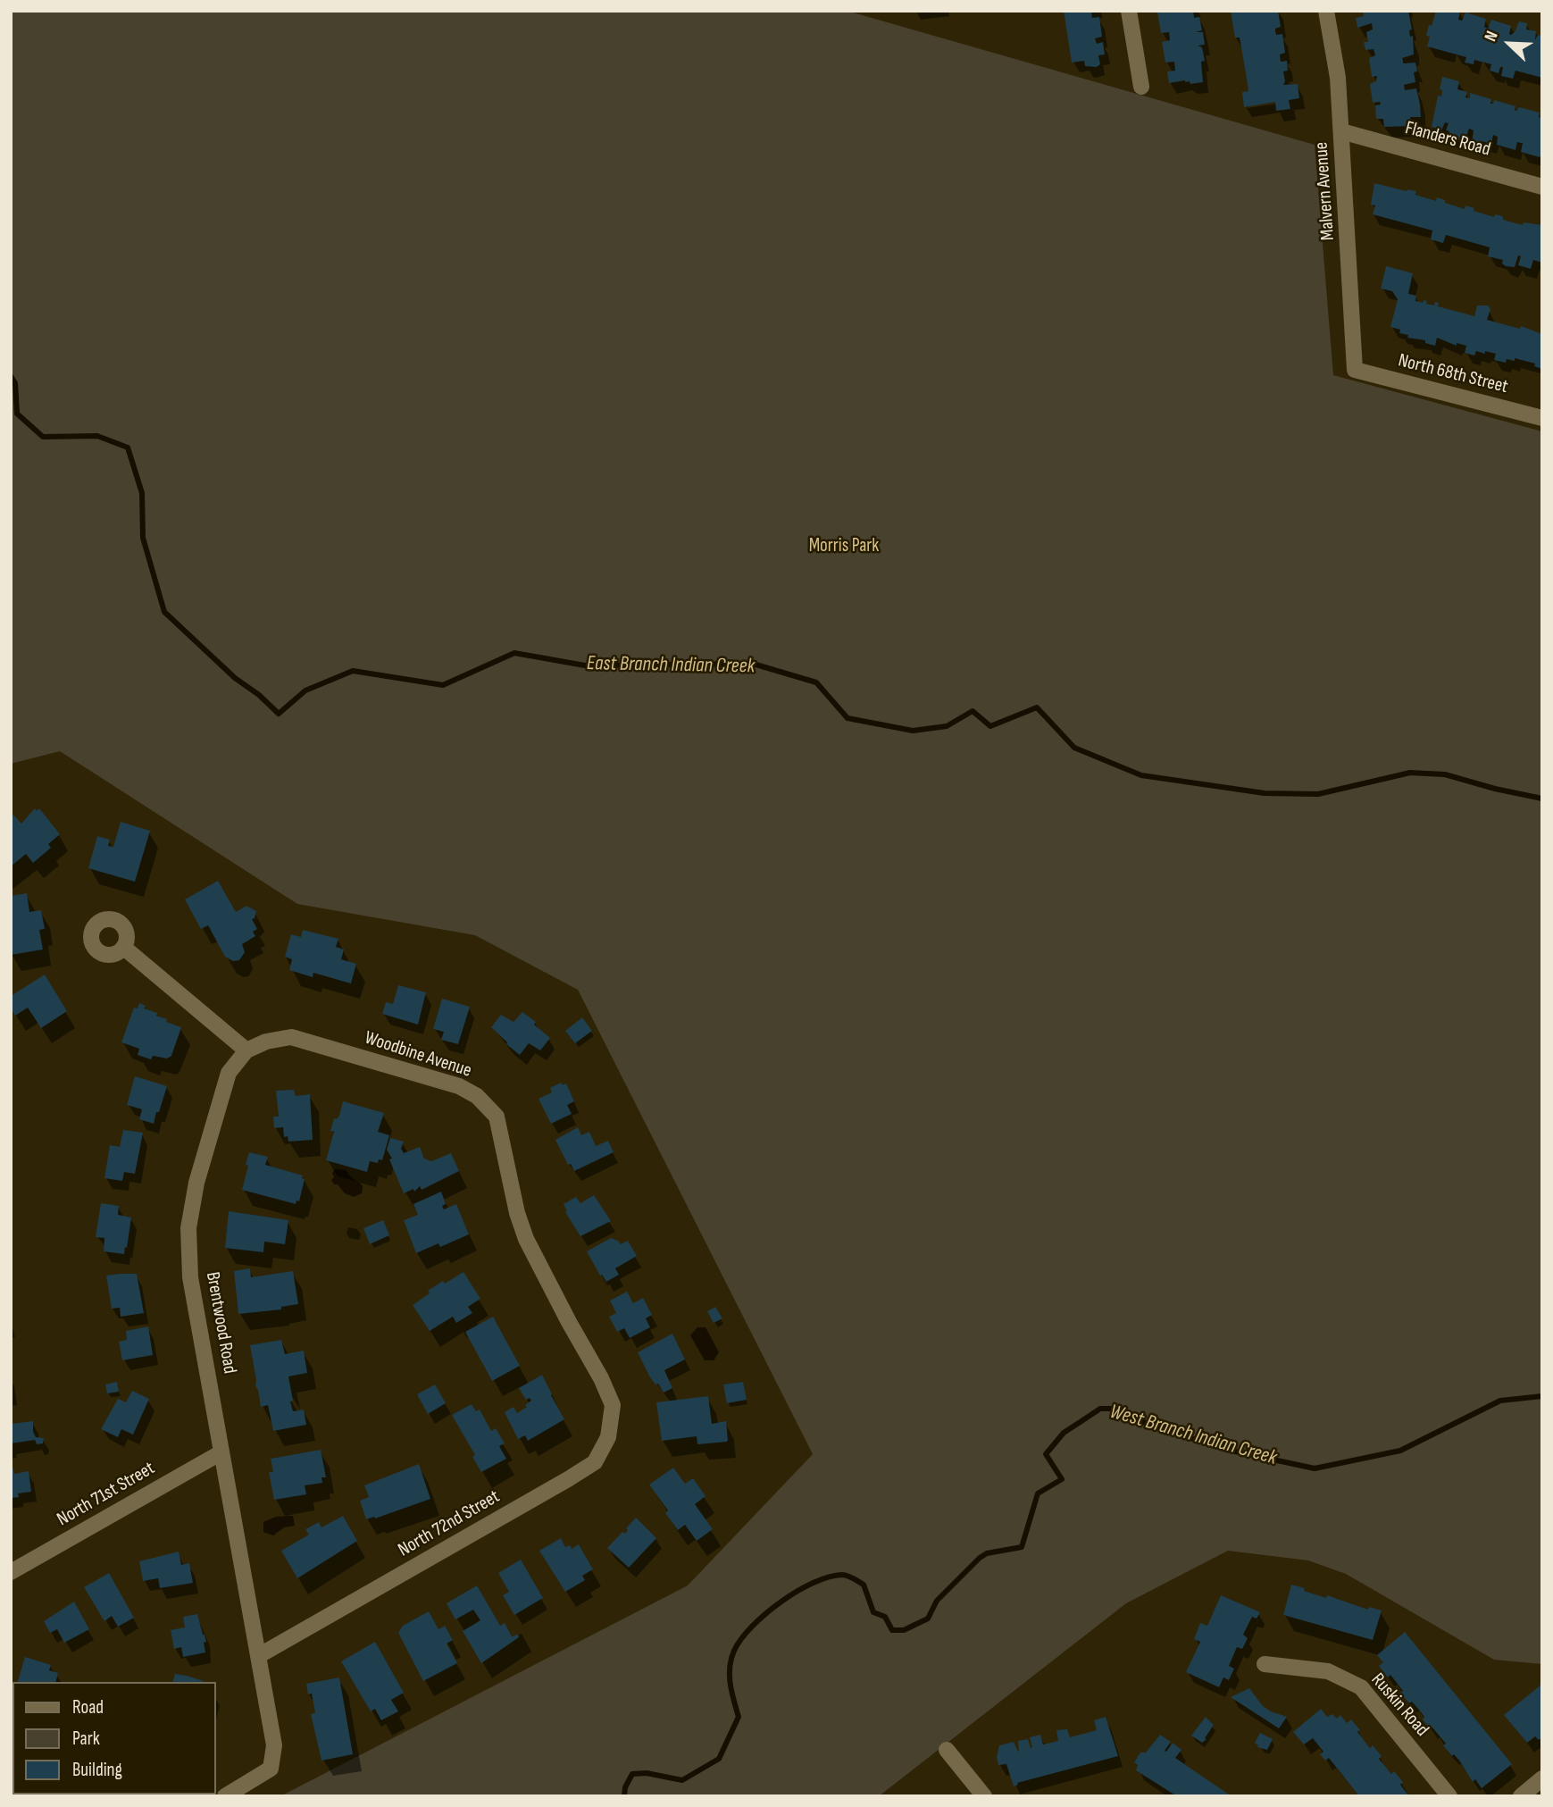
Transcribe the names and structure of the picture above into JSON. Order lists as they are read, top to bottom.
{
  "streets": {
    "street": [
      "Flanders Road",
      "Malvern Avenue",
      "North 68th Street",
      "Woodbine Avenue",
      "Brentwood Road",
      "North 71st Street",
      "North 72nd Street",
      "Ruskin Road"
    ]
  },
  "crossings": [
    ["Flanders Road", "Malvern Avenue"],
    ["Malvern Avenue", "North 68th Street"],
    ["Woodbine Avenue", "Brentwood Road"],
    ["Woodbine Avenue", "North 72nd Street"],
    ["Brentwood Road", "North 71st Street"],
    ["Brentwood Road", "North 72nd Street"]
  ],
  "water": ["East Branch Indian Creek", "West Branch Indian Creek"],
  "parks": ["Morris Park"],
  "legend": ["Road", "Park", "Building"],
  "north": "top left"
}
